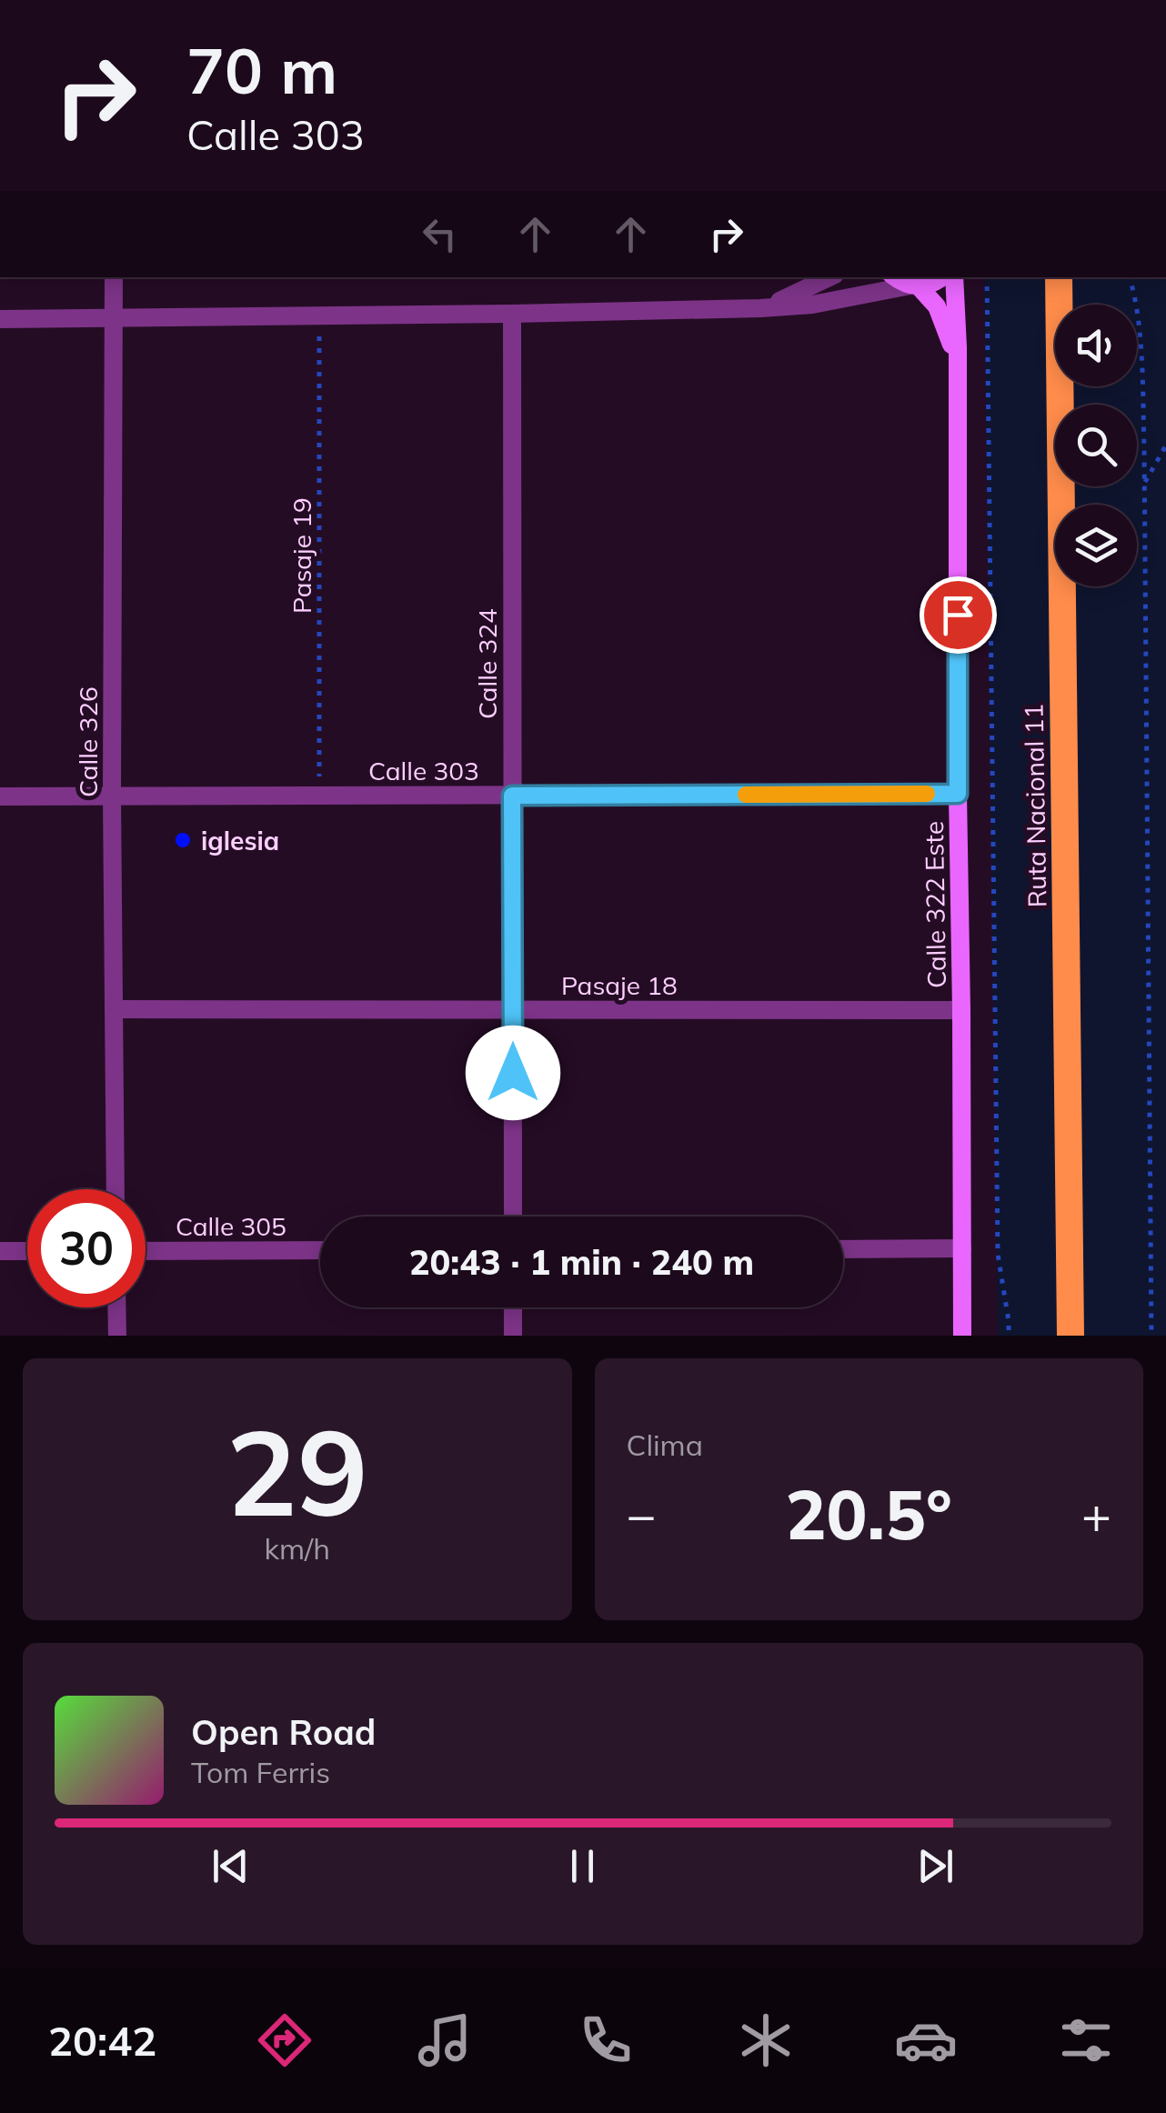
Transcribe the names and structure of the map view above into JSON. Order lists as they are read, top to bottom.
{
  "streets": {
    "highway": ["Ruta Nacional 11"],
    "street": [
      "Calle 324",
      "Calle 326",
      "Calle 303",
      "Calle 322 Este",
      "Pasaje 18",
      "Calle 305"
    ],
    "path": ["Pasaje 19"]
  },
  "crossings": [
    ["Pasaje 19", "Calle 303"],
    ["Calle 324", "Calle 303"],
    ["Calle 324", "Pasaje 18"],
    ["Calle 326", "Calle 303"],
    ["Calle 326", "Pasaje 18"],
    ["Calle 303", "Calle 322 Este"],
    ["Calle 322 Este", "Pasaje 18"]
  ],
  "places": ["iglesia"],
  "page": {
    "turn": ["70 m", "Calle 303"],
    "limit": "30",
    "trip": "20:43 · 1 min · 240 m",
    "tile": [
      ["29", "km/h"],
      "Clima"
    ],
    "heat": ["−", "20.5°", "+"],
    "song": ["Open Road", "Tom Ferris"],
    "tabs": "20:42"
  }
}
